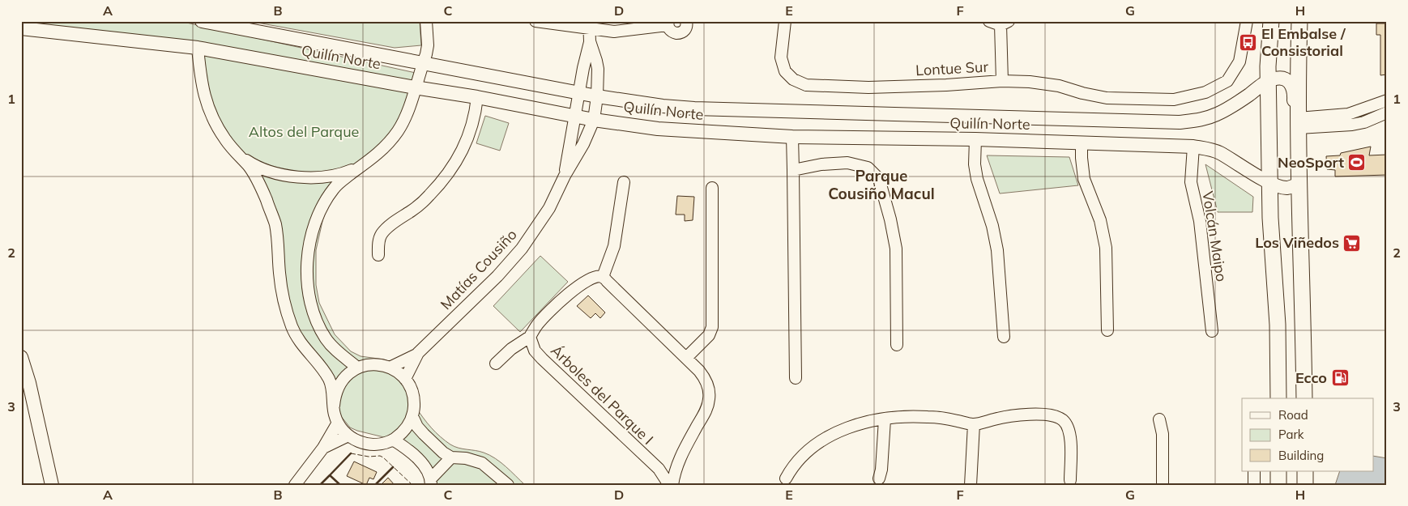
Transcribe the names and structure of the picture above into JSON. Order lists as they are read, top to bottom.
{
  "streets": {
    "street": [
      "Quilín Norte",
      "Lontue Sur",
      "Volcán Maipo",
      "Matías Cousiño",
      "Árboles del Parque I"
    ]
  },
  "crossings": [
    ["Quilín Norte", "Volcán Maipo"],
    ["Quilín Norte", "Matías Cousiño"]
  ],
  "districts": ["Parque Cousiño Macul"],
  "parks": ["Altos del Parque"],
  "places": {
    "bus stop": ["El Embalse / Consistorial"],
    "sports": ["NeoSport"],
    "supermarket": ["Los Viñedos"],
    "fuel station": ["Ecco"]
  },
  "legend": ["Road", "Park", "Building"],
  "grid": {
    "columns": [
      "A",
      "B",
      "C",
      "D",
      "E",
      "F",
      "G",
      "H"
    ],
    "rows": ["1", "2", "3"]
  }
}
